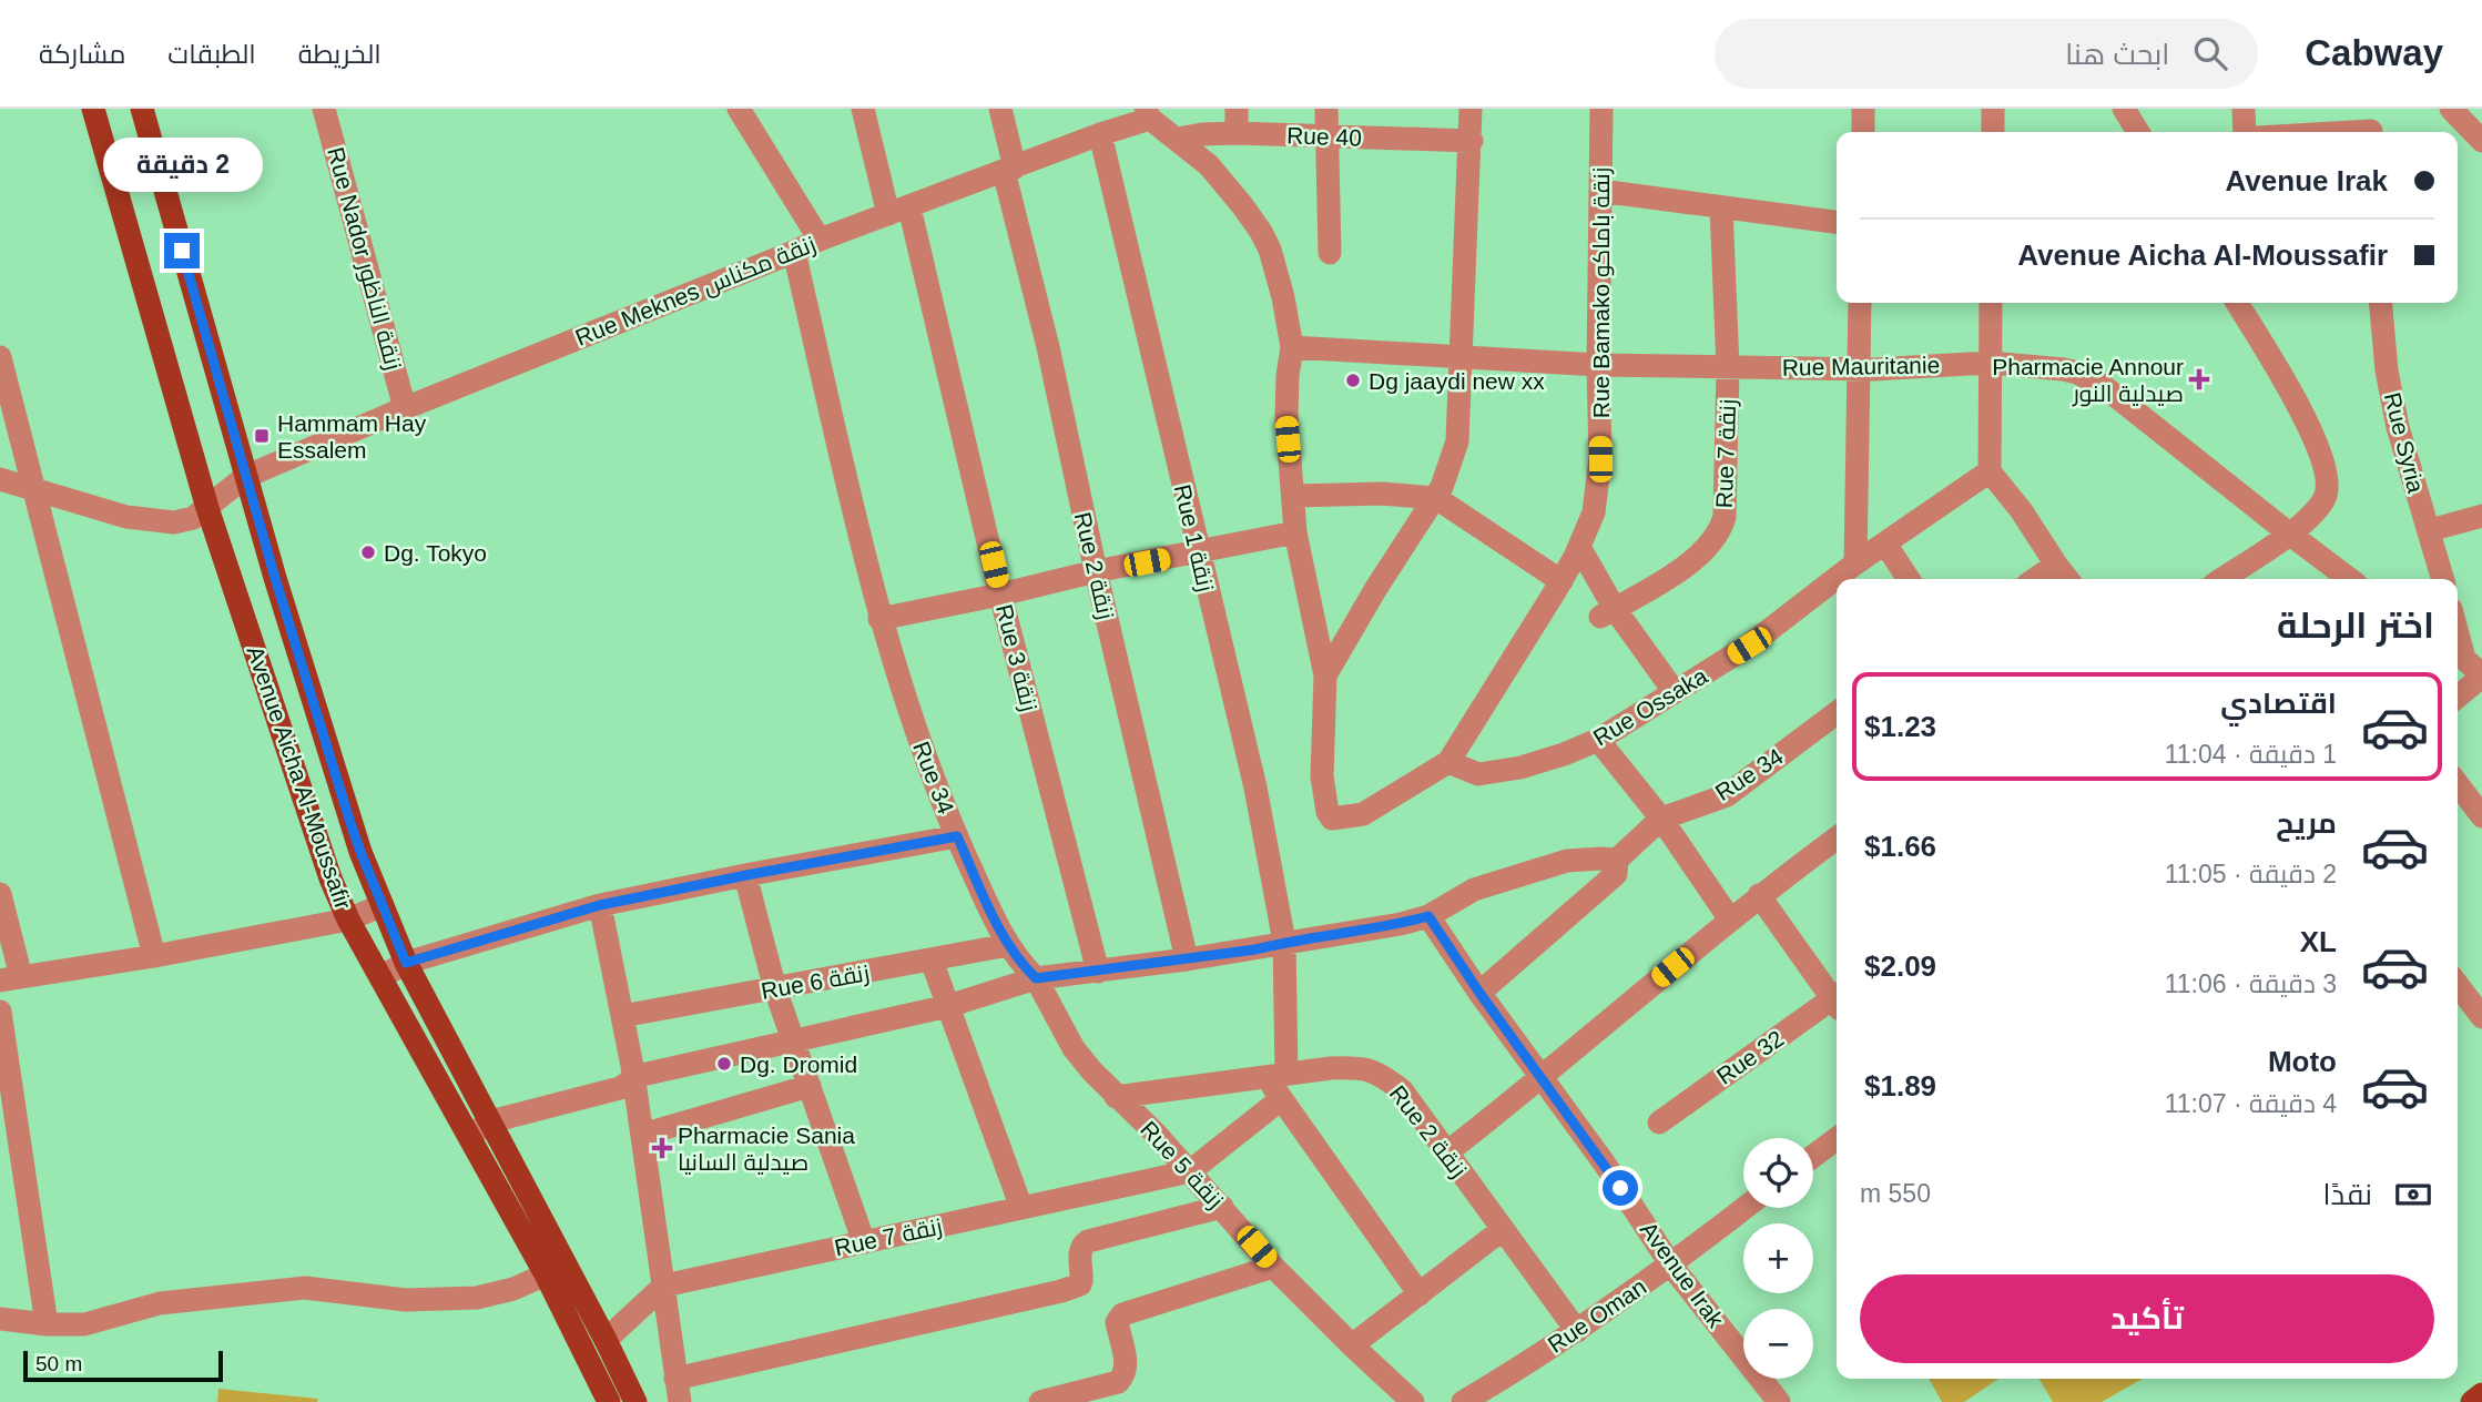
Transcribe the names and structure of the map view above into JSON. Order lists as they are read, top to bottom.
{
  "streets": {
    "main road": ["Avenue Aicha Al-Moussafir"],
    "street": [
      "Rue 40",
      "Rue Nador زنقة الناظور",
      "Rue Meknes زنقة مكناس",
      "Rue Bamako زنقة باماكو",
      "Rue Mauritanie",
      "Rue Syria",
      "Rue 7 زنقة",
      "Rue 1 زنقة",
      "Rue 2 زنقة",
      "Rue 3 زنقة",
      "Rue Ossaka",
      "Rue 34",
      "Rue 6 زنقة",
      "Rue 32",
      "Rue 5 زنقة",
      "Avenue Irak",
      "Rue Oman"
    ]
  },
  "crossings": [
    ["Rue Nador زنقة الناظور", "Rue Meknes زنقة مكناس"],
    ["Rue Meknes زنقة مكناس", "Rue 1 زنقة"],
    ["Rue Meknes زنقة مكناس", "Rue 2 زنقة"],
    ["Rue Meknes زنقة مكناس", "Rue 3 زنقة"],
    ["Rue Meknes زنقة مكناس", "Rue 34"],
    ["Rue Meknes زنقة مكناس", "Avenue Aicha Al-Moussafir"],
    ["Rue Bamako زنقة باماكو", "Rue Mauritanie"],
    ["Rue Bamako زنقة باماكو", "Rue Ossaka"],
    ["Rue Mauritanie", "Rue 7 زنقة"],
    ["Rue 7 زنقة", "Rue 5 زنقة"],
    ["Rue 1 زنقة", "Rue 2 زنقة"],
    ["Rue 2 زنقة", "Rue 5 زنقة"],
    ["Rue 2 زنقة", "Rue Oman"],
    ["Rue 34", "Rue 6 زنقة"],
    ["Rue 34", "Rue 5 زنقة"],
    ["Rue 34", "Avenue Irak"],
    ["Avenue Irak", "Rue Oman"]
  ],
  "places": {
    "health": ["Pharmacie Annour صيدلية النور", "Pharmacie Sania صيدلية السانيا"],
    "other": ["Dg jaaydi new xx", "Dg. Tokyo", "Dg. Dromid"],
    "transit": ["Hammam Hay Essalem"]
  },
  "scale_bar": "50 m",
  "page": {
    "header": "Cabway",
    "search": "ابحث هنا",
    "nav": ["الخريطة", "الطبقات", "مشاركة"],
    "banner": ["Avenue Irak", "Avenue Aicha Al-Moussafir"],
    "bubble": "2 دقيقة",
    "heading": "اختر الرحلة",
    "list": [
      {
        "name": "اقتصادي",
        "note": "1 دقيقة · 11:04",
        "value": "$1.23"
      },
      {
        "name": "مريح",
        "note": "2 دقيقة · 11:05",
        "value": "$1.66"
      },
      {
        "name": "XL",
        "note": "3 دقيقة · 11:06",
        "value": "$2.09"
      },
      {
        "name": "Moto",
        "note": "4 دقيقة · 11:07",
        "value": "$1.89"
      }
    ],
    "map_buttons": ["+", "−"],
    "pay": ["نقدًا", "550 m"],
    "buttons": "تأكيد",
    "scale": "50 m"
  }
}
